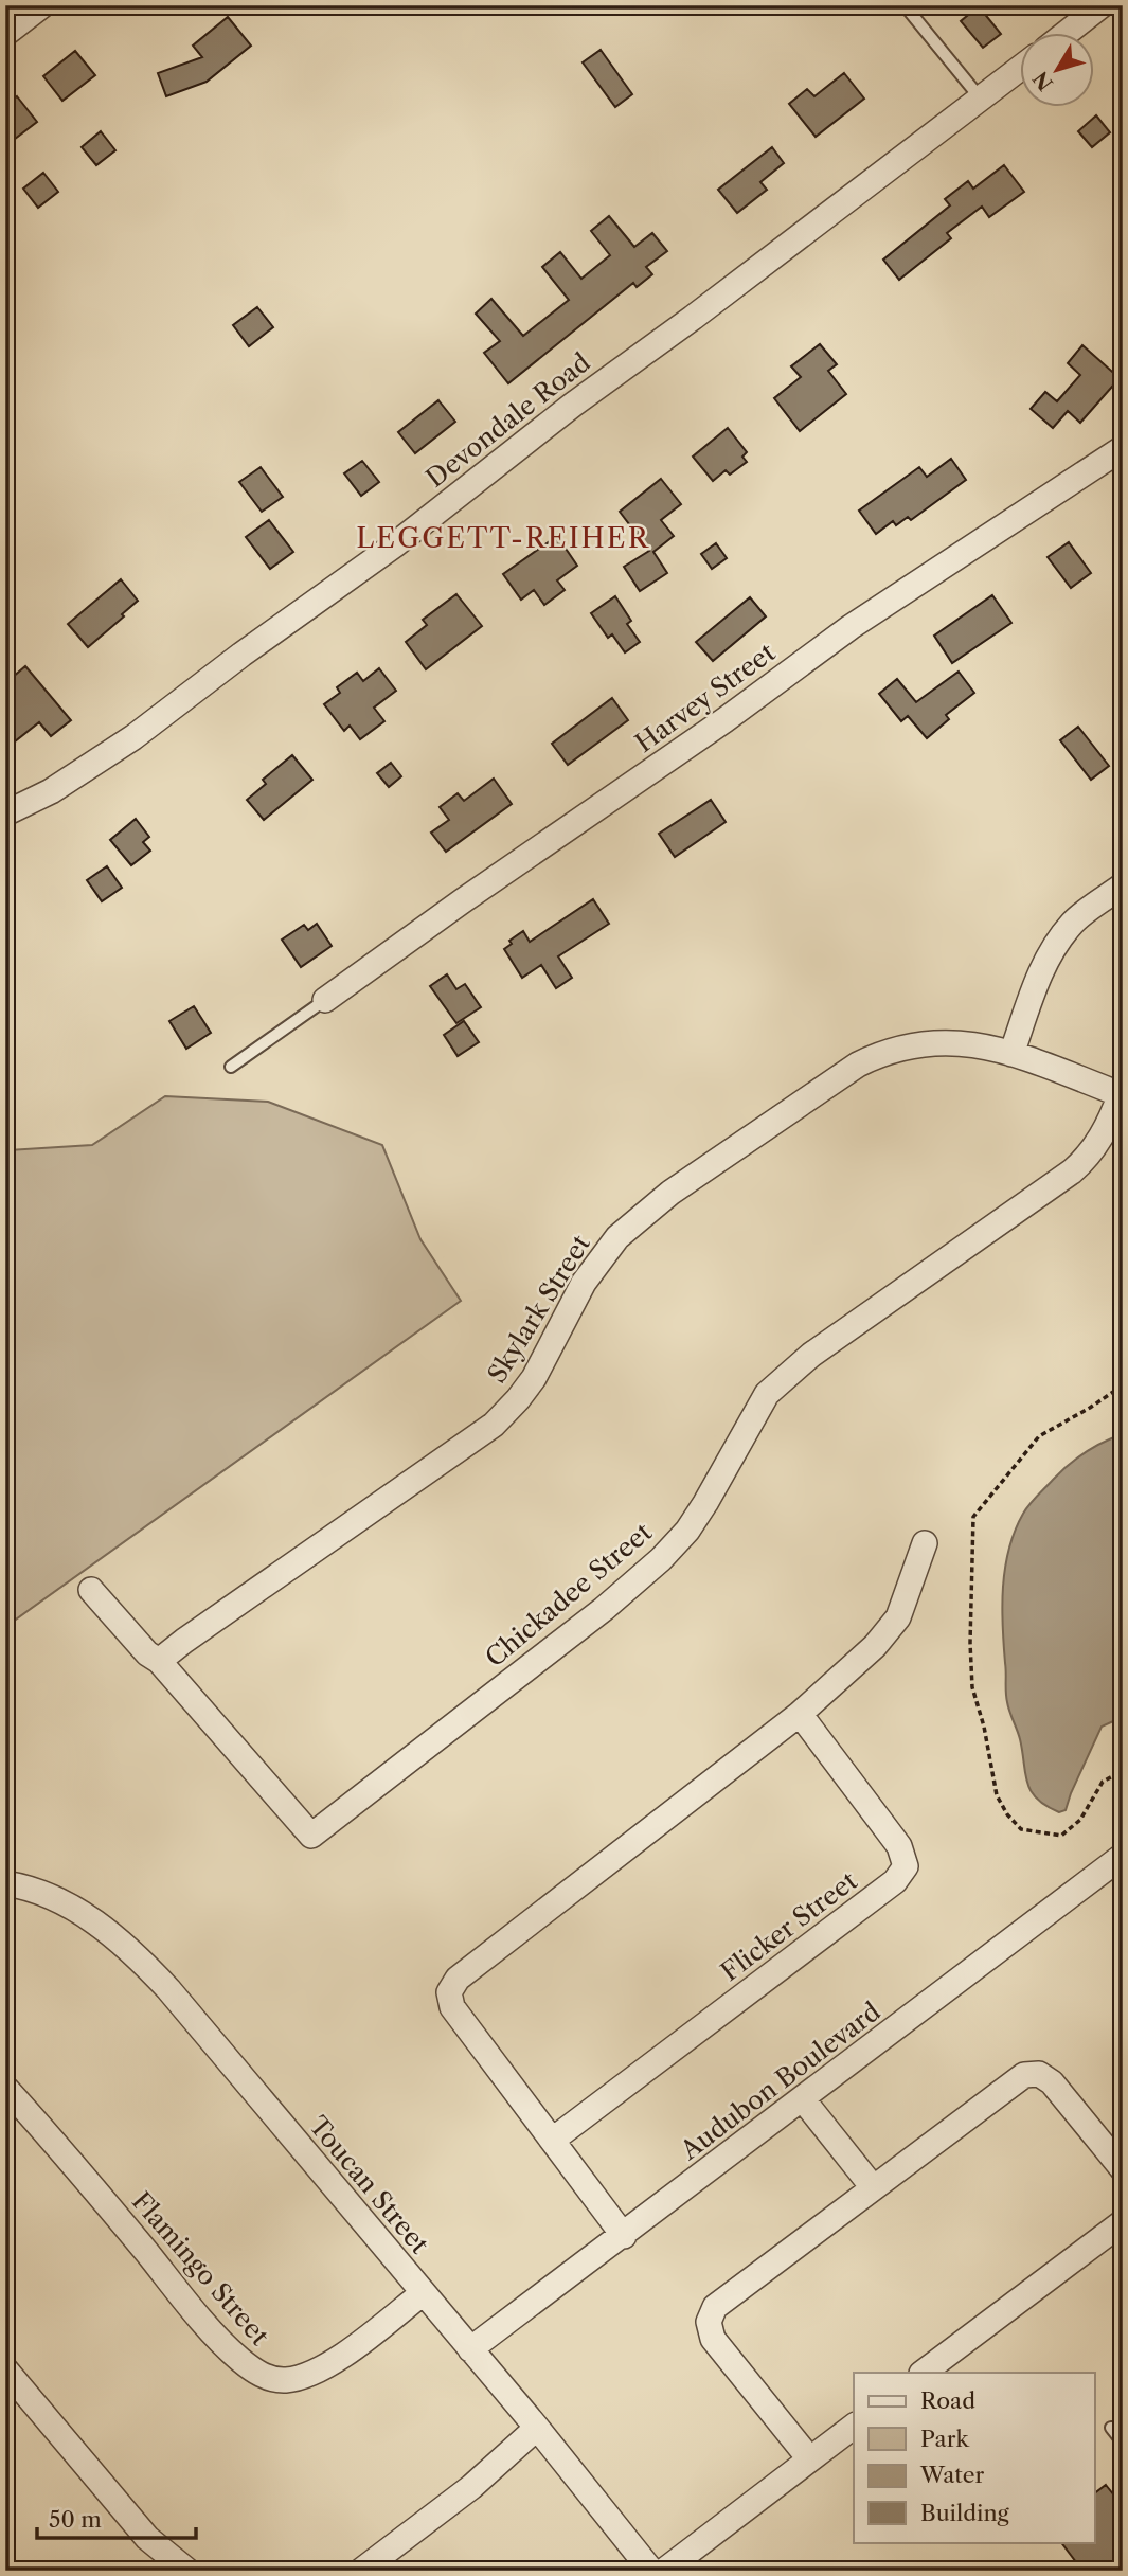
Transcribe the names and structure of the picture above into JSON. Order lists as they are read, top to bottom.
{
  "streets": {
    "street": [
      "Devondale Road",
      "Harvey Street",
      "Skylark Street",
      "Chickadee Street",
      "Flicker Street",
      "Audubon Boulevard",
      "Toucan Street",
      "Flamingo Street"
    ]
  },
  "crossings": [
    ["Skylark Street", "Chickadee Street"],
    ["Audubon Boulevard", "Toucan Street"],
    ["Toucan Street", "Flamingo Street"]
  ],
  "districts": ["LEGGETT-REIHER"],
  "legend": [
    "Road",
    "Park",
    "Water",
    "Building"
  ],
  "scale_bar": "50 m",
  "north": "bottom left"
}
